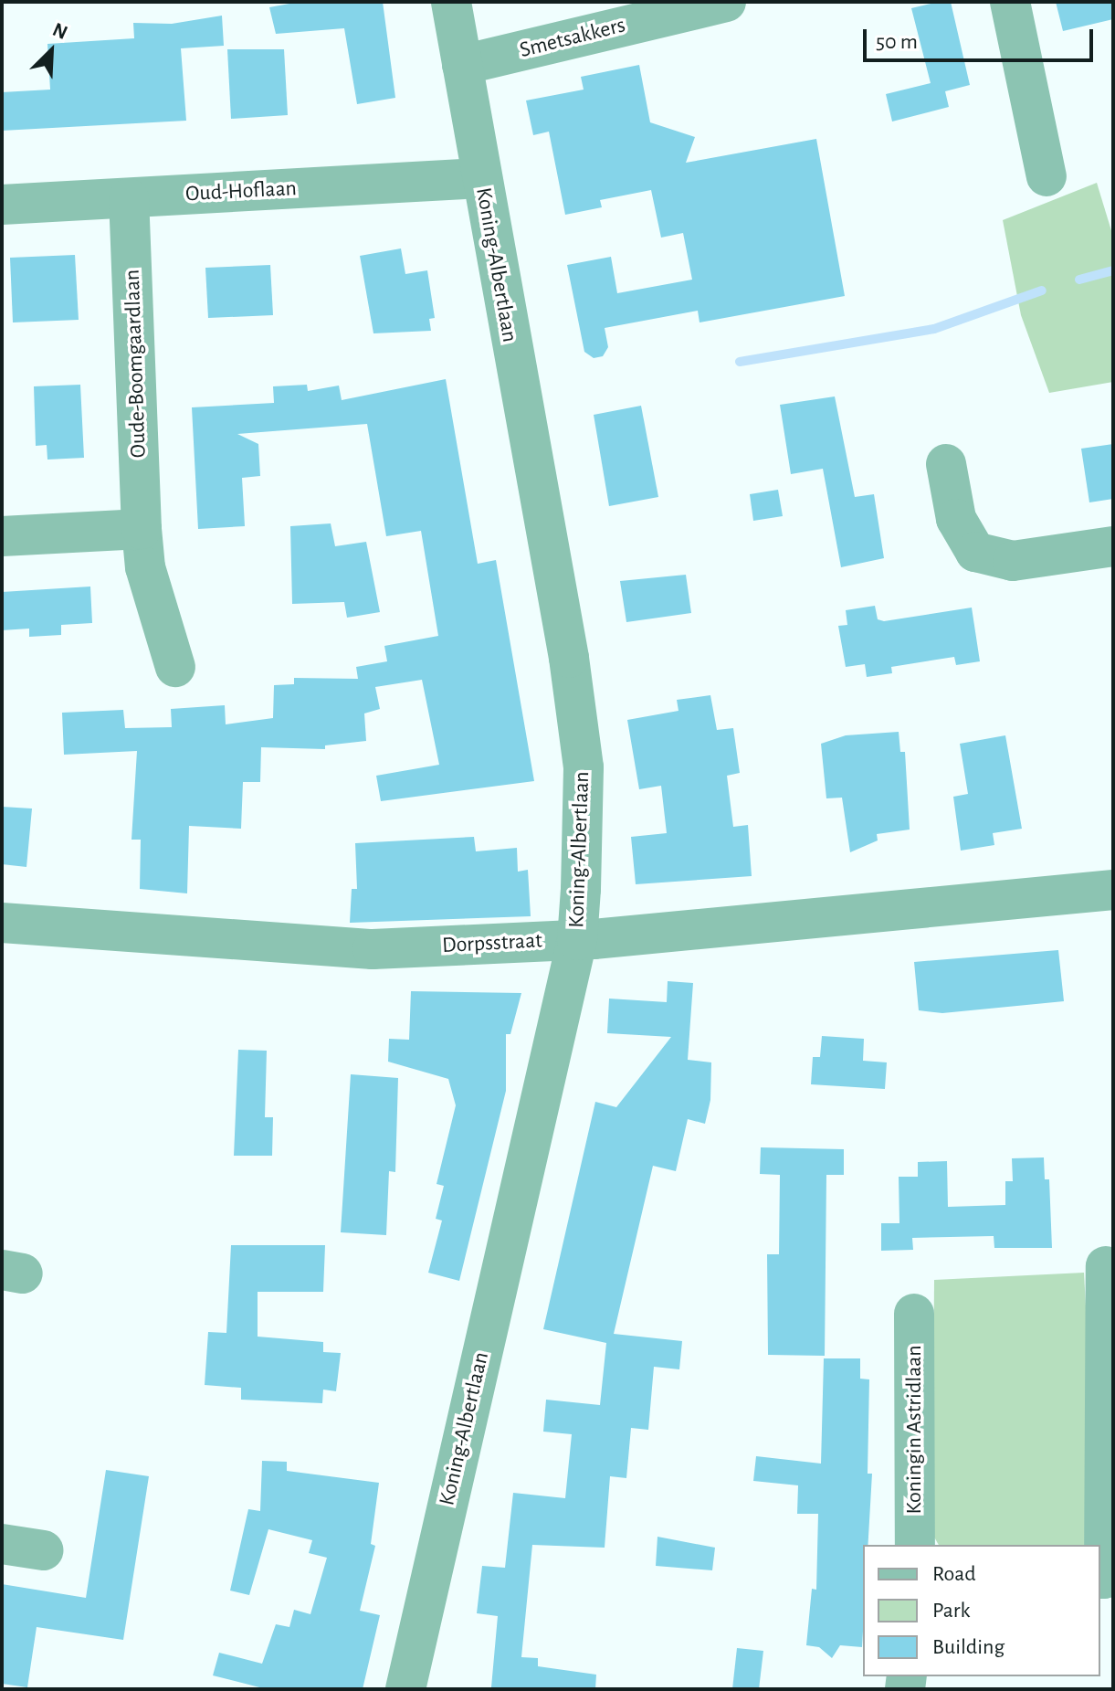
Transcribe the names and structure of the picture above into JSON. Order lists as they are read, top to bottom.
{
  "streets": {
    "street": [
      "Smetsakkers",
      "Oud-Hoflaan",
      "Koning-Albertlaan",
      "Oude-Boomgaardlaan",
      "Dorpsstraat",
      "Koningin Astridlaan"
    ]
  },
  "crossings": [
    ["Smetsakkers", "Koning-Albertlaan"],
    ["Oud-Hoflaan", "Koning-Albertlaan"],
    ["Oud-Hoflaan", "Oude-Boomgaardlaan"],
    ["Koning-Albertlaan", "Dorpsstraat"]
  ],
  "legend": ["Road", "Park", "Building"],
  "scale_bar": "50 m",
  "north": "top right"
}
